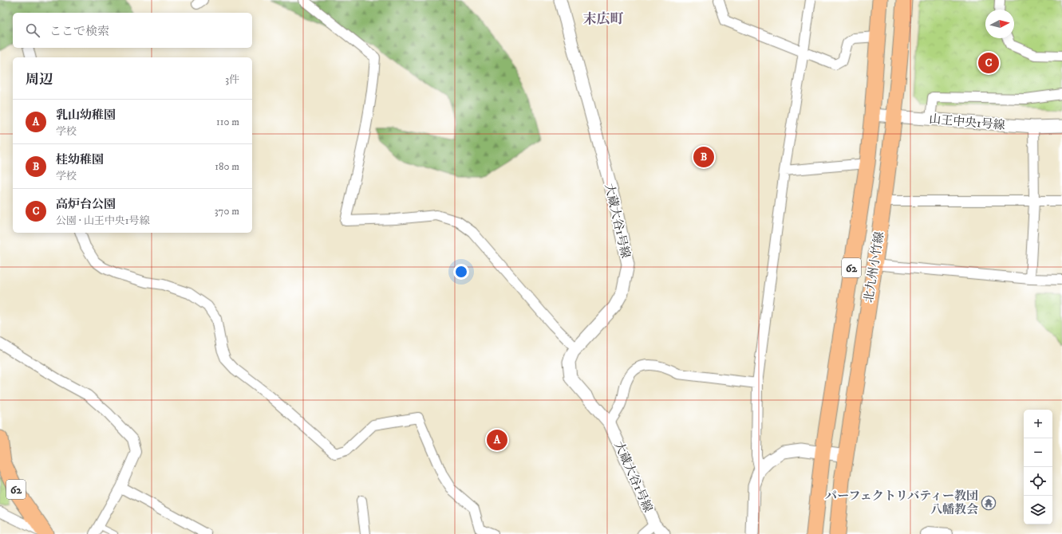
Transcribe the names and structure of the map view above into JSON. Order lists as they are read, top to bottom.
{
  "streets": {
    "main road": ["北九州小竹線", "62"],
    "street": ["山王中央1号線", "大蔵大谷1号線"]
  },
  "crossings": [
    ["山王中央1号線", "北九州小竹線"]
  ],
  "districts": ["末広町"],
  "places": {
    "temple": ["パーフェクトリバティー教団 八幡教会"]
  },
  "north": "right",
  "page": {
    "search": "ここで検索",
    "pins": ["C", "B", "A"],
    "heading": ["周辺", "3件"],
    "list": [
      {
        "mark": "A",
        "name": "乳山幼稚園",
        "note": "学校",
        "value": "110 m"
      },
      {
        "mark": "B",
        "name": "桂幼稚園",
        "note": "学校",
        "value": "180 m"
      },
      {
        "mark": "C",
        "name": "高炉台公園",
        "note": "公園 · 山王中央1号線",
        "value": "370 m"
      }
    ],
    "map_buttons": ["+", "−"]
  }
}
